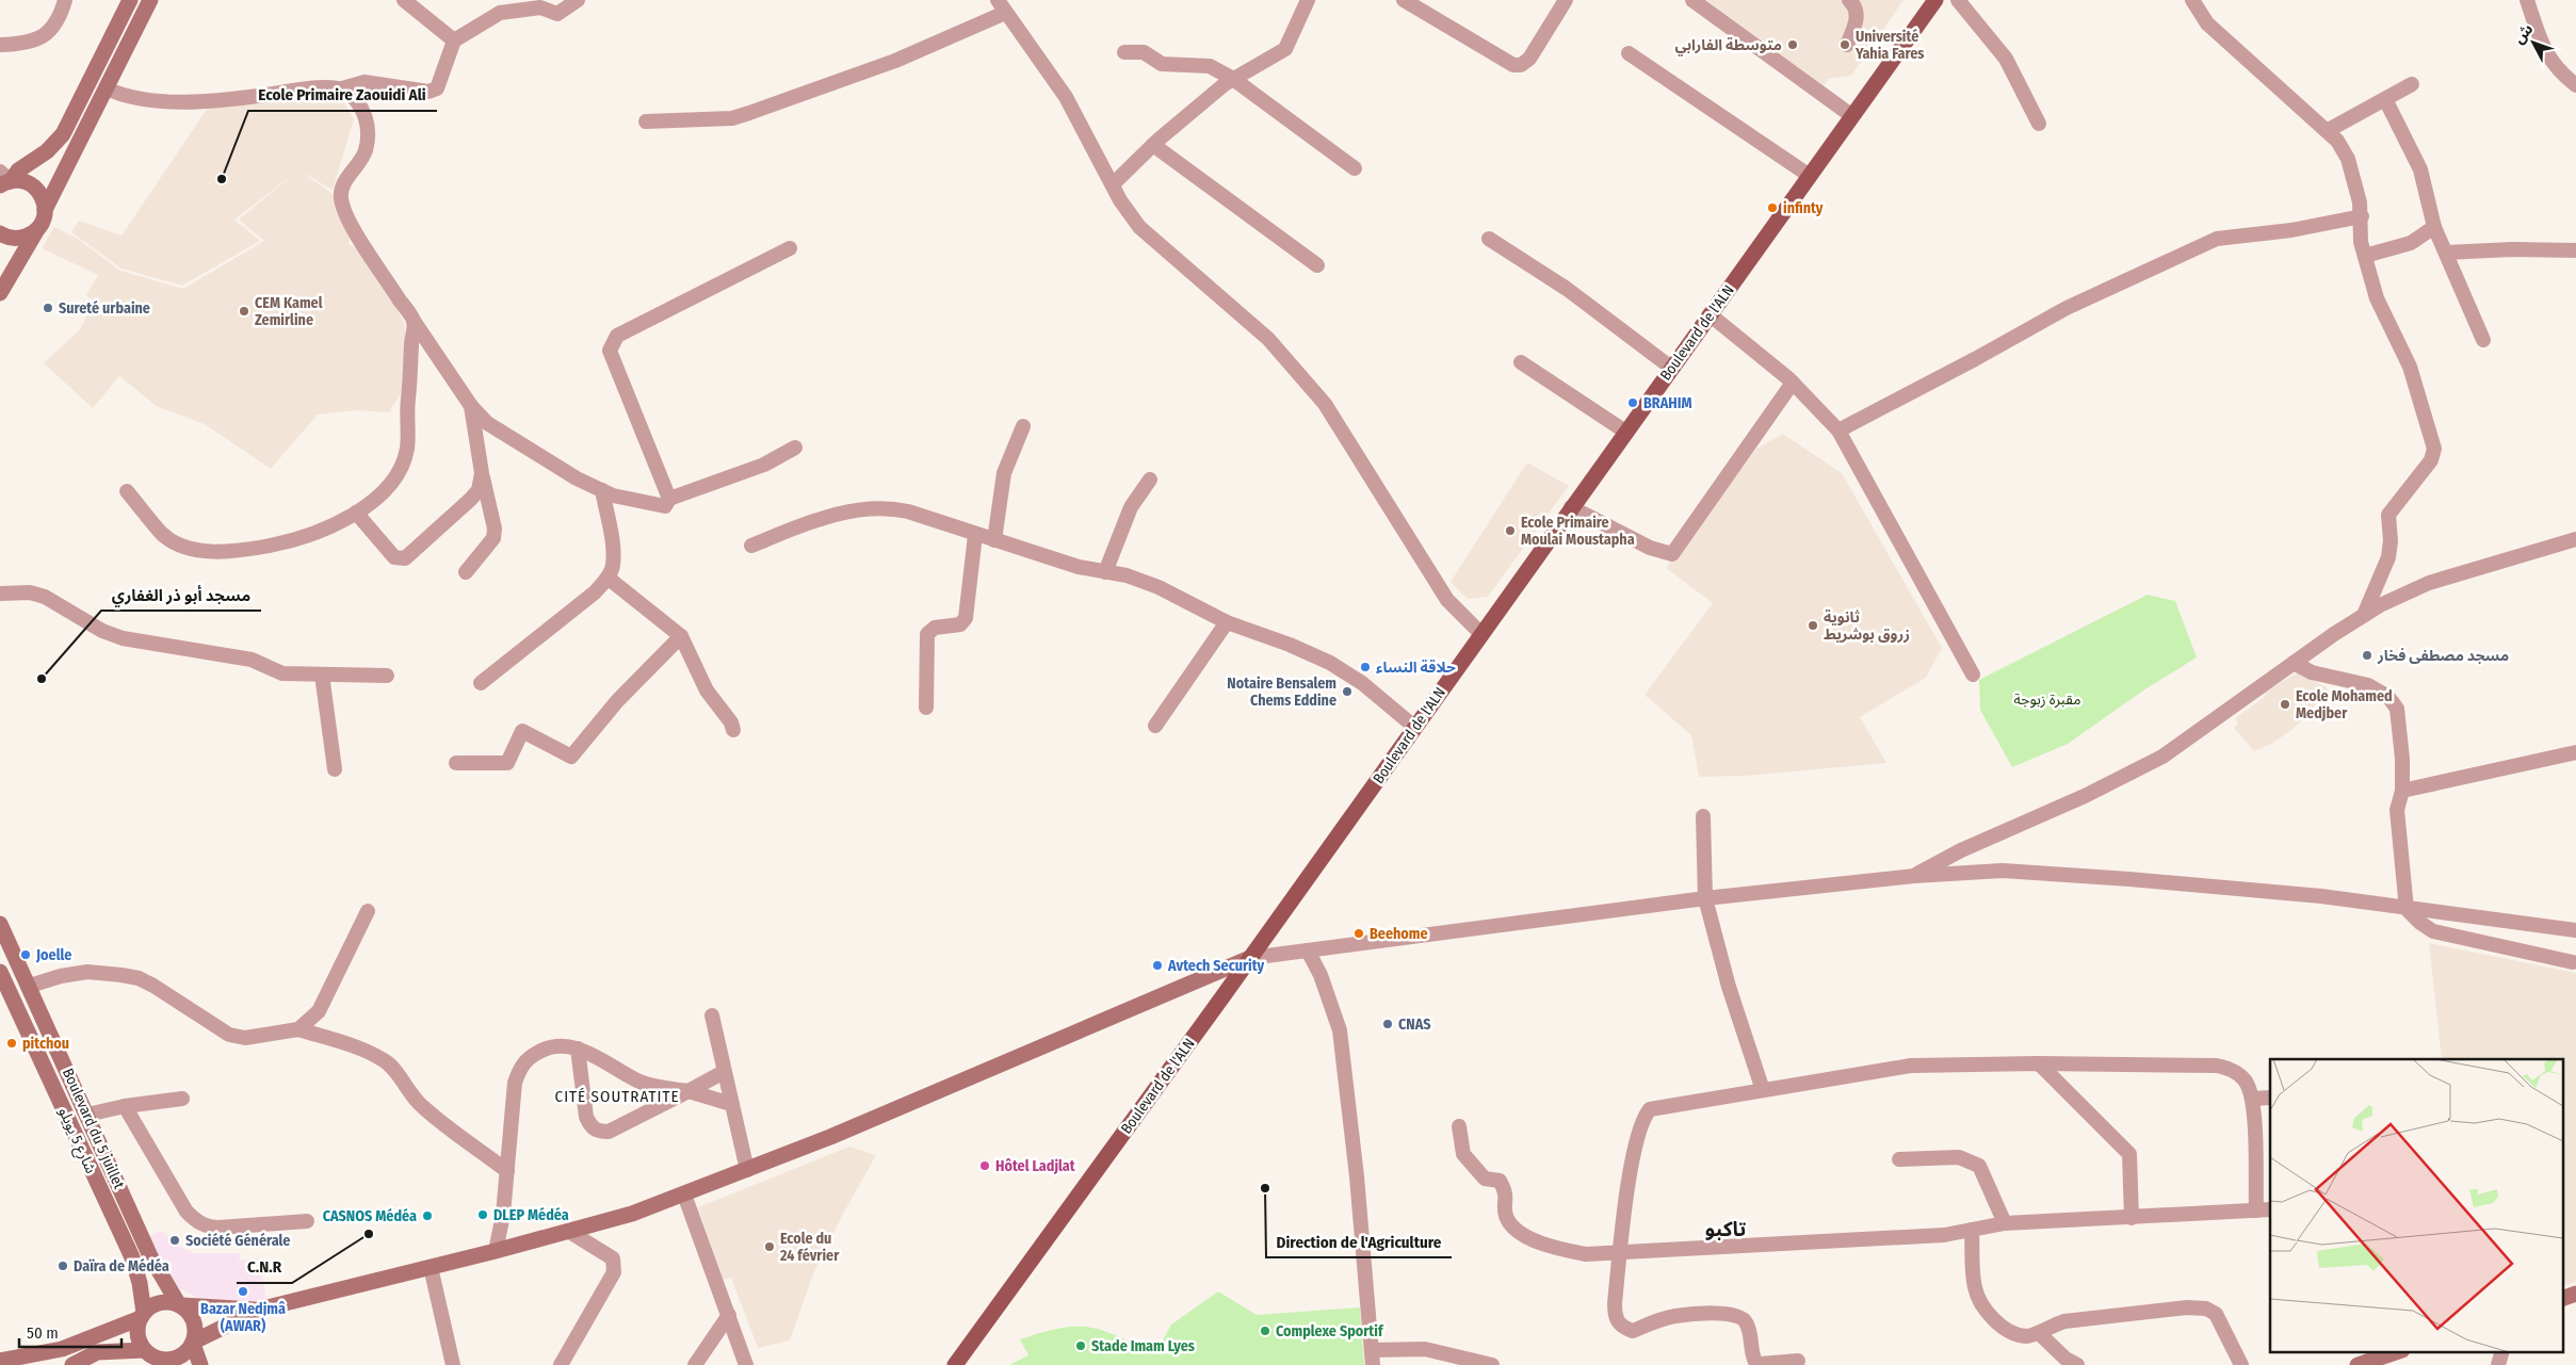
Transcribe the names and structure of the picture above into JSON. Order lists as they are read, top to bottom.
{
  "streets": {
    "main road": ["Boulevard de l'ALN", "Boulevard du 5 juillet", "شارع 5 يويلو"]
  },
  "crossings": [
    ["Boulevard du 5 juillet", "شارع 5 يويلو"]
  ],
  "districts": ["CITÉ SOUTRATITE", "تاكبو"],
  "parks": ["مقبرة زبوجة"],
  "places": [
    "متوسطة الفارابي",
    "Université Yahia Fares",
    "Ecole Primaire Zaouidi Ali",
    "infinty",
    "Sureté urbaine",
    "CEM Kamel Zemirline",
    "BRAHIM",
    "Ecole Primaire Moulai Moustapha",
    "ثانوية زروق بوشريط",
    "مسجد مصطفى فخار",
    "حلاقة النساء",
    "مسجد أبو ذر الغفاري",
    "Notaire Bensalem Chems Eddine",
    "Ecole Mohamed Medjber",
    "Beehome",
    "Joelle",
    "Avtech Security",
    "CNAS",
    "pitchou",
    "Hôtel Ladjlat",
    "Direction de l'Agriculture",
    "DLEP Médéa",
    "CASNOS Médéa",
    "C.N.R",
    "Société Générale",
    "Ecole du 24 février",
    "Daïra de Médéa",
    "Bazar Nedjmâ (AWAR)",
    "Complexe Sportif",
    "Stade Imam Lyes"
  ],
  "scale_bar": "50 m",
  "north": "top left"
}
